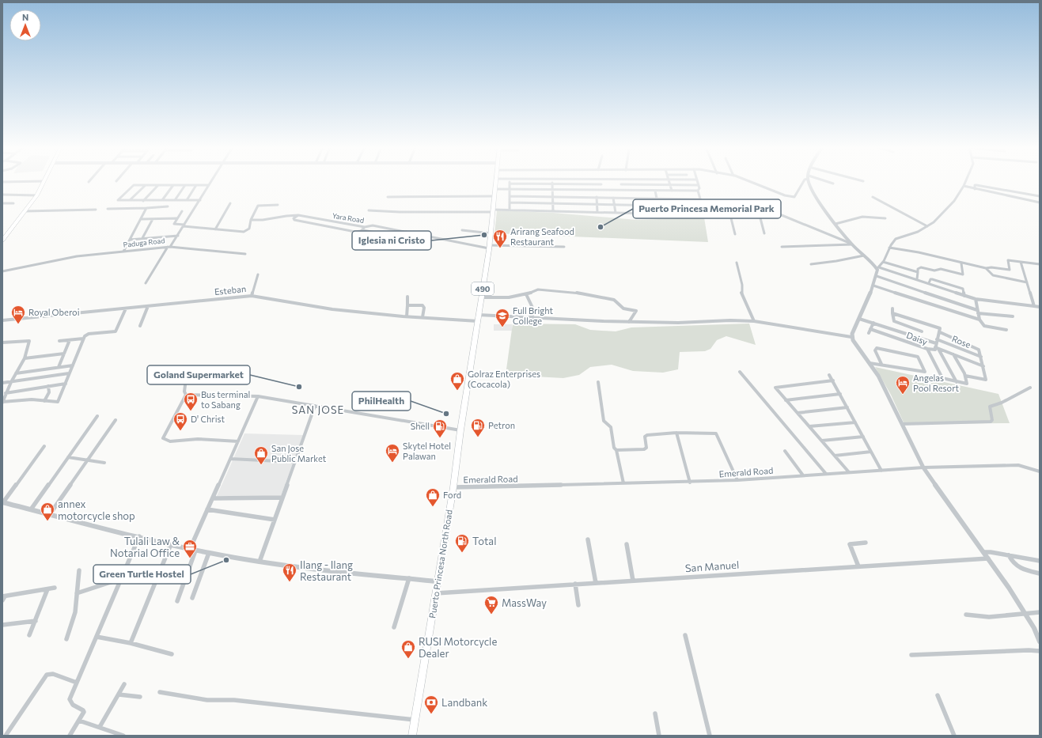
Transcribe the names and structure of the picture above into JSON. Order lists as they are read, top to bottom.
{
  "streets": {
    "main road": ["490", "Puerto Princesa North Road"],
    "street": [
      "Yara Road",
      "Paduga Road",
      "Esteban",
      "Daisy",
      "Rose",
      "Emerald Road",
      "San Manuel"
    ]
  },
  "crossings": [
    ["Yara Road", "Puerto Princesa North Road"],
    ["Esteban", "Puerto Princesa North Road"],
    ["Emerald Road", "Puerto Princesa North Road"],
    ["Puerto Princesa North Road", "San Manuel"]
  ],
  "districts": ["SAN JOSE"],
  "places": {
    "other": [
      "Puerto Princesa Memorial Park",
      "Iglesia ni Cristo",
      "Goland Supermarket",
      "PhilHealth",
      "Green Turtle Hostel"
    ],
    "restaurant": ["Arirang Seafood Restaurant", "Ilang - Ilang Restaurant"],
    "hotel": ["Royal Oberoi", "Angelas Pool Resort", "Skytel Hotel Palawan"],
    "school or university": ["Full Bright College"],
    "shop": [
      "Golraz Enterprises (Cocacola)",
      "San Jose Public Market",
      "Ford",
      "annex motorcycle shop",
      "RUSI Motorcycle Dealer"
    ],
    "bus stop": ["Bus terminal to Sabang", "D' Christ"],
    "fuel station": ["Petron", "Shell", "Total"],
    "office": ["Tulali Law & Notarial Office"],
    "supermarket": ["MassWay"],
    "bank": ["Landbank"]
  },
  "north": "top"
}
